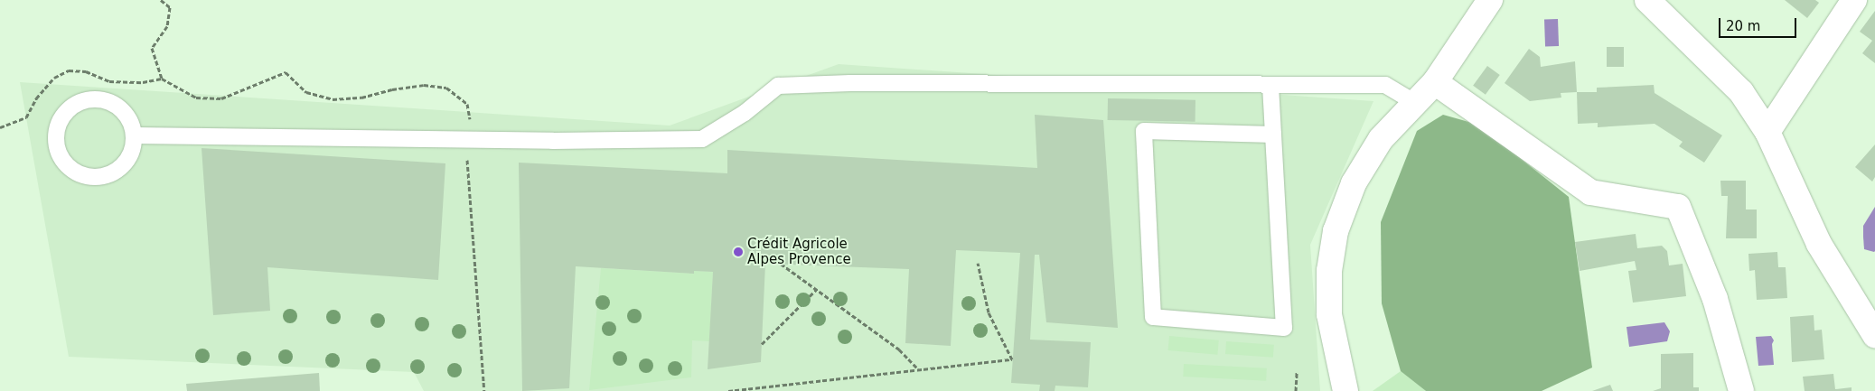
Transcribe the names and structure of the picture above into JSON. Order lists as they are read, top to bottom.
{
  "places": ["Crédit Agricole Alpes Provence"],
  "scale_bar": "20 m"
}
